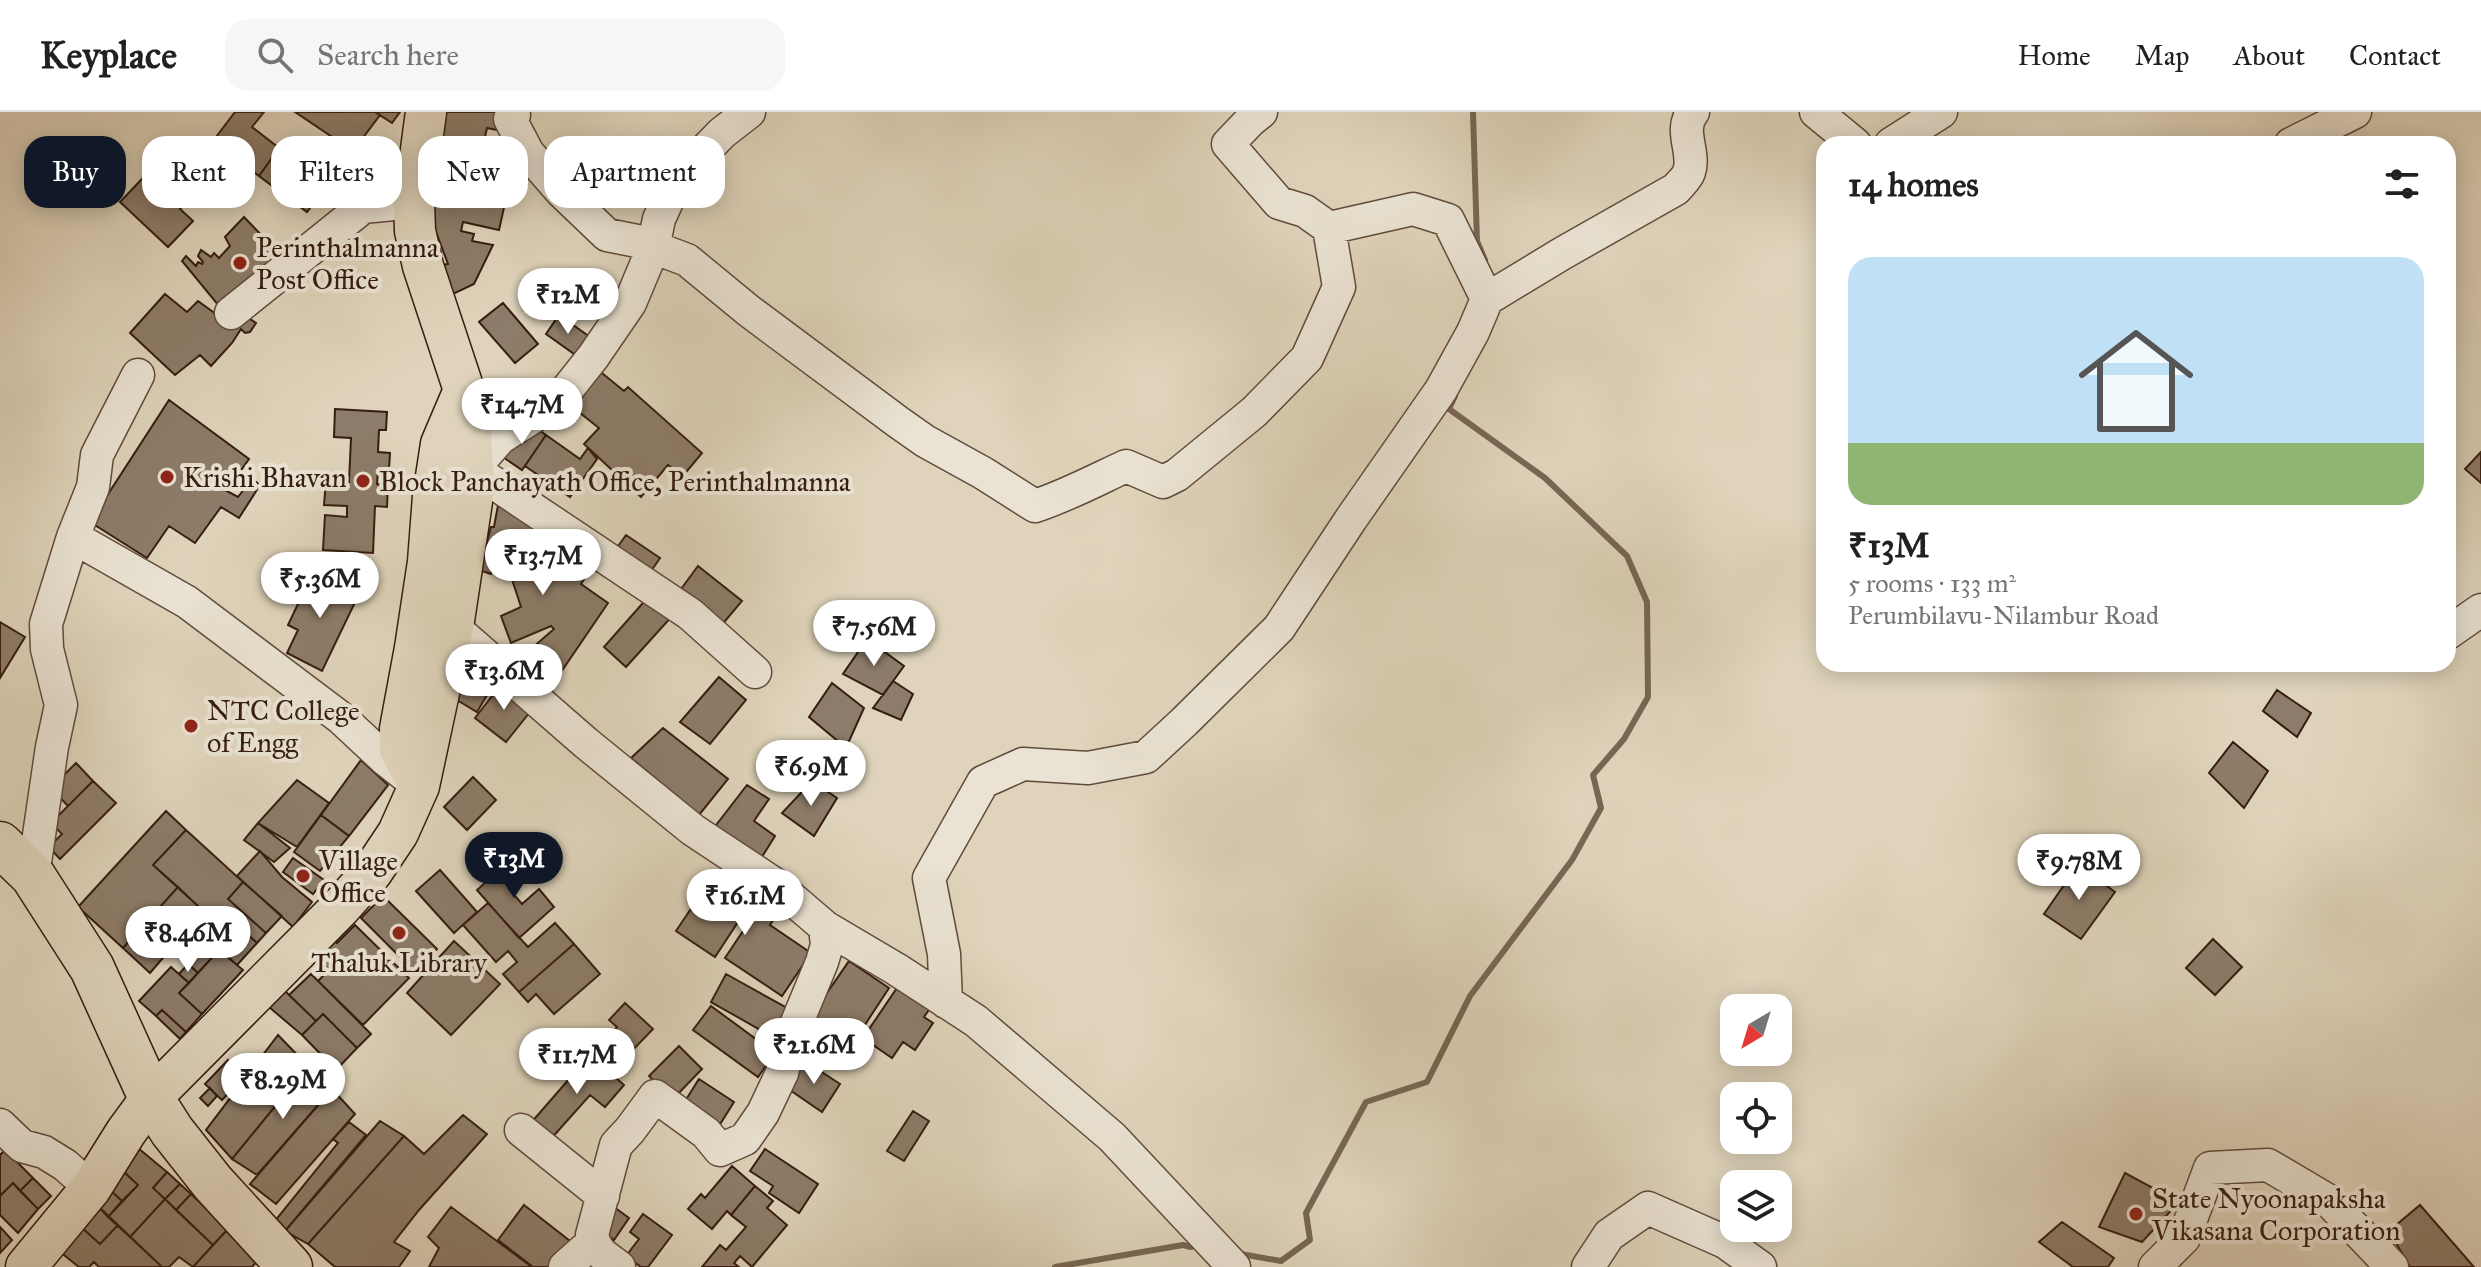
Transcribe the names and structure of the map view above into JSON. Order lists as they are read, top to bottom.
{
  "places": [
    "Perinthalmanna Post Office",
    "Krishi Bhavan",
    "Block Panchayath Office, Perinthalmanna",
    "NTC College of Engg",
    "Village Office",
    "Thaluk Library",
    "State Nyoonapaksha Vikasana Corporation"
  ],
  "north": "bottom left",
  "page": {
    "header": "Keyplace",
    "search": "Search here",
    "nav": [
      "Home",
      "Map",
      "About",
      "Contact"
    ],
    "chip": [
      "Buy",
      "Rent",
      "Filters",
      "New",
      "Apartment"
    ],
    "heading": "14 homes",
    "list": [
      {
        "name": "₹13M",
        "note": "5 rooms · 133 m² · Perumbilavu-Nilambur Road"
      }
    ],
    "price": [
      "₹12M",
      "₹14.7M",
      "₹13.7M",
      "₹5.36M",
      "₹7.56M",
      "₹13.6M",
      "₹6.9M",
      "₹13M",
      "₹9.78M",
      "₹16.1M",
      "₹8.46M",
      "₹21.6M",
      "₹11.7M",
      "₹8.29M"
    ]
  }
}
